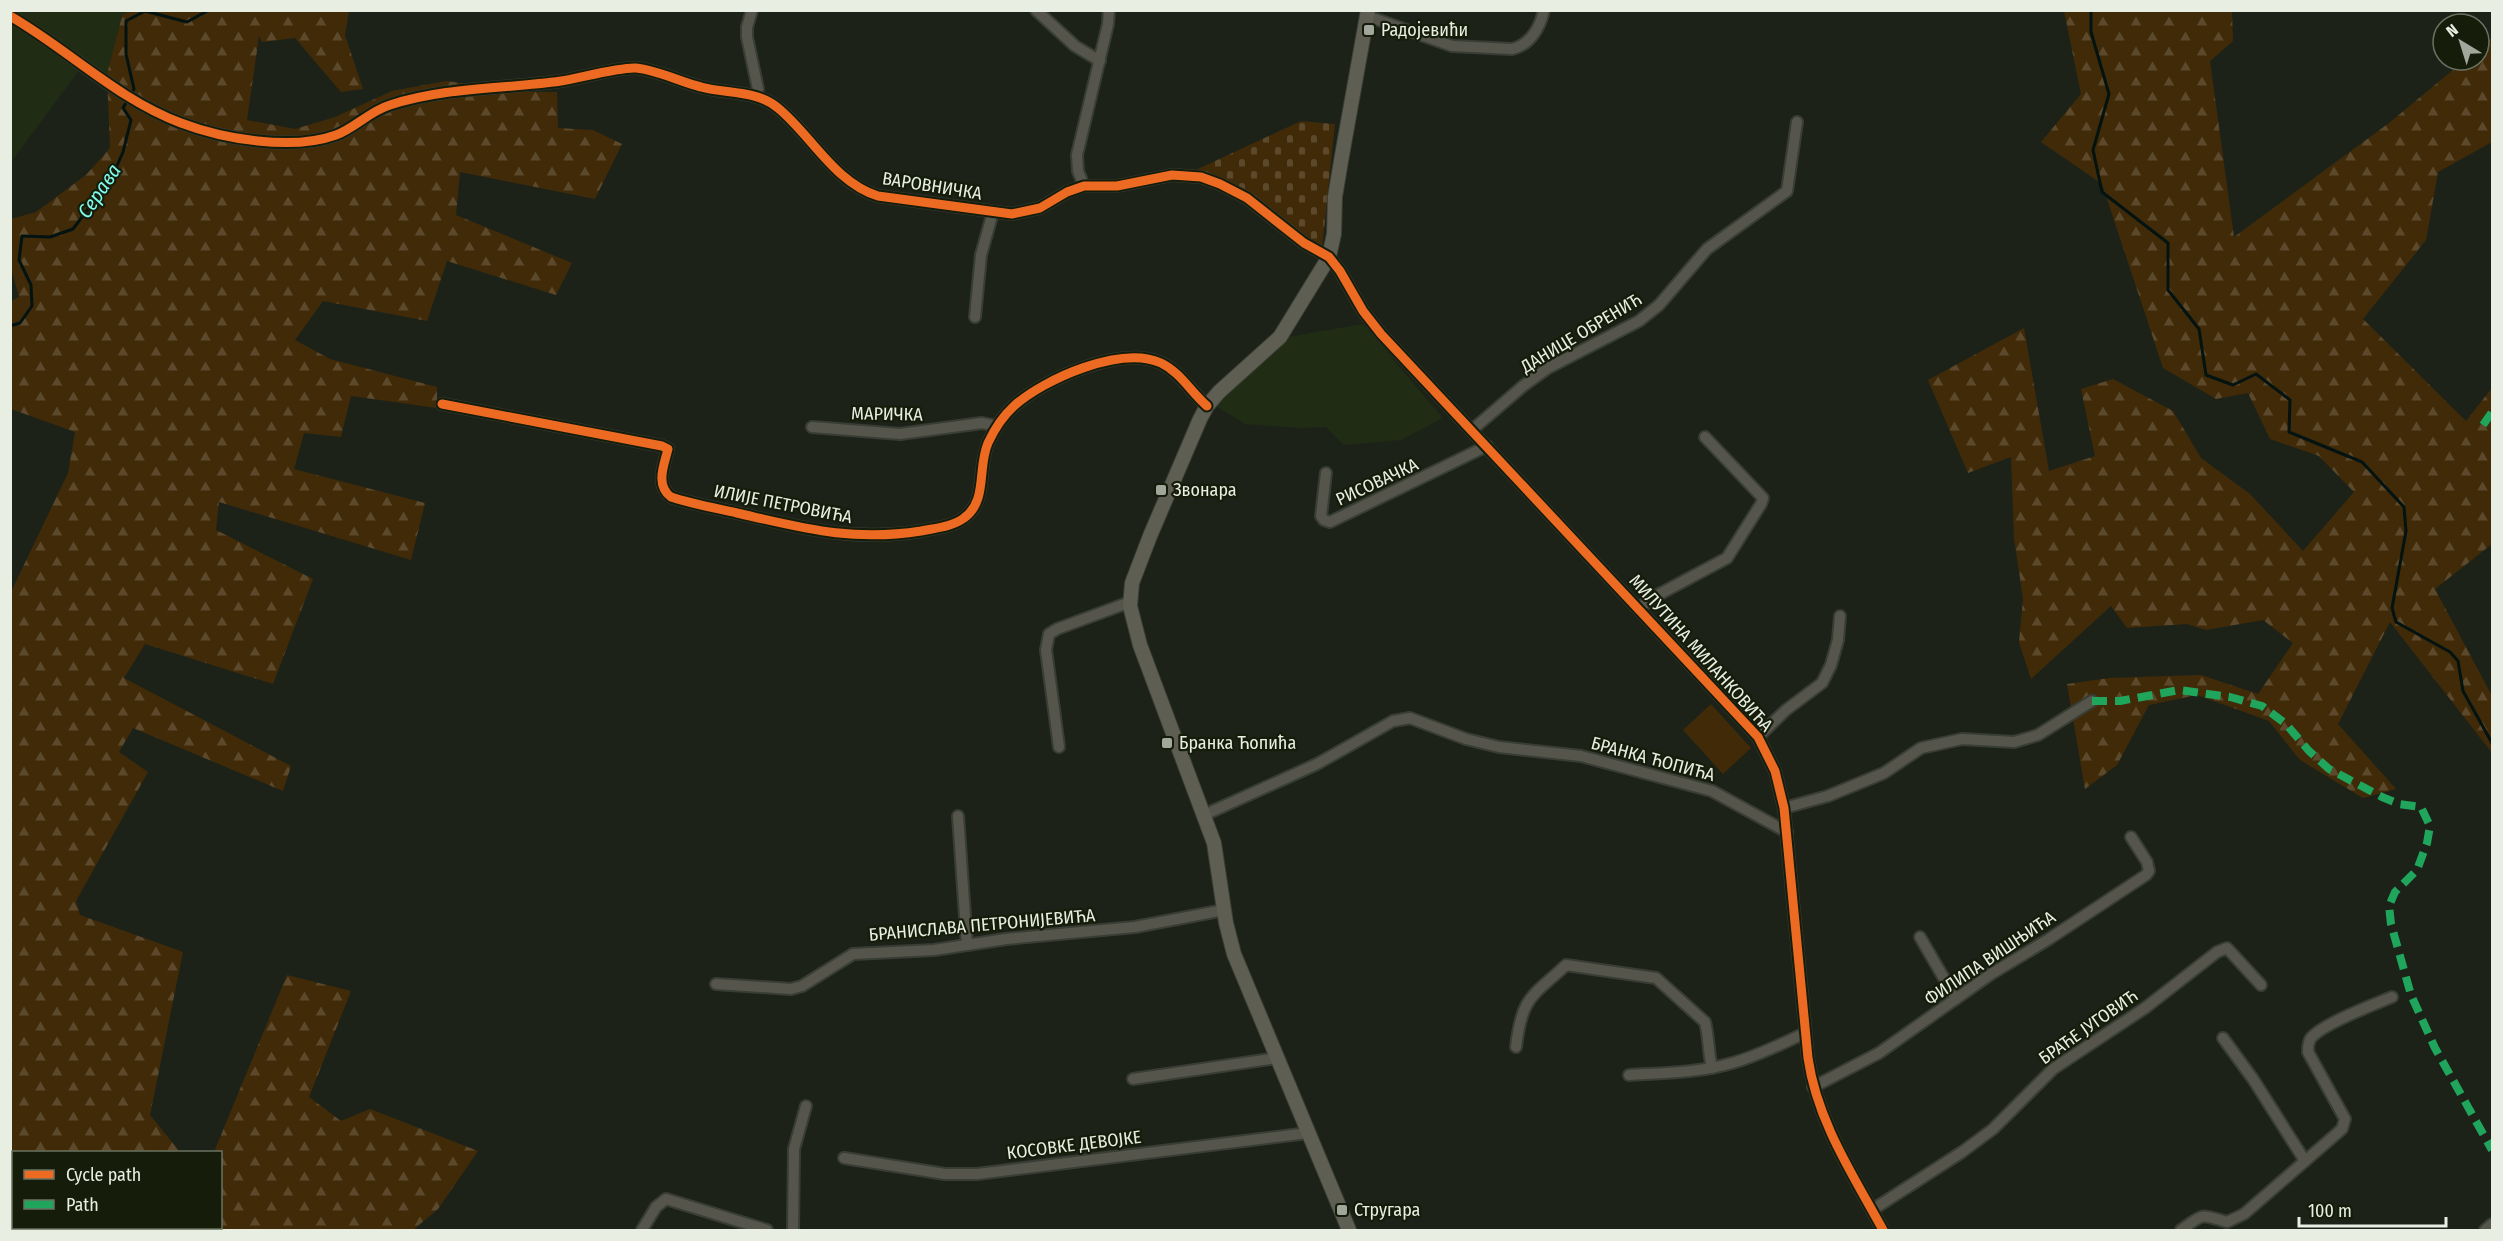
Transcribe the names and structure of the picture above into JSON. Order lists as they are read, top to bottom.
{
  "streets": {
    "street": [
      "ВАРОВНИЧКА",
      "ДАНИЦЕ ОБРЕНИЋ",
      "МАРИЧКА",
      "РИСОВАЧКА",
      "ИЛИЈЕ ПЕТРОВИЋА",
      "МИЛУТИНА МИЛАНКОВИЋА",
      "БРАНКА ЋОПИЋА",
      "БРАНИСЛАВА ПЕТРОНИЈЕВИЋА",
      "ФИЛИПА ВИШЊИЋА",
      "БРАЋЕ ЈУГОВИЋ",
      "КОСОВКЕ ДЕВОЈКЕ"
    ]
  },
  "crossings": [
    ["ВАРОВНИЧКА", "МИЛУТИНА МИЛАНКОВИЋА"],
    ["ДАНИЦЕ ОБРЕНИЋ", "МИЛУТИНА МИЛАНКОВИЋА"],
    ["МАРИЧКА", "ИЛИЈЕ ПЕТРОВИЋА"],
    ["РИСОВАЧКА", "МИЛУТИНА МИЛАНКОВИЋА"],
    ["МИЛУТИНА МИЛАНКОВИЋА", "БРАНКА ЋОПИЋА"],
    ["МИЛУТИНА МИЛАНКОВИЋА", "ФИЛИПА ВИШЊИЋА"],
    ["МИЛУТИНА МИЛАНКОВИЋА", "БРАЋЕ ЈУГОВИЋ"]
  ],
  "water": ["Серава"],
  "places": {
    "transit": [
      "Радојевићи",
      "Звонара",
      "Бранка Ћопића",
      "Стругара"
    ]
  },
  "legend": ["Cycle path", "Path"],
  "scale_bar": "100 m",
  "north": "top left"
}
